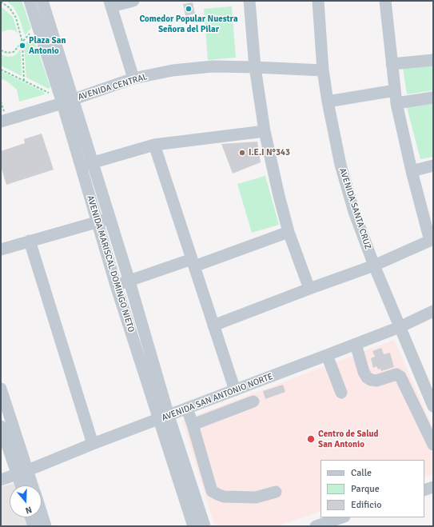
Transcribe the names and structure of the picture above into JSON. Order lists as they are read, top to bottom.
{
  "streets": {
    "street": [
      "AVENIDA CENTRAL",
      "AVENIDA SANTA CRUZ",
      "AVENIDA MARISCAL DOMINGO NIETO",
      "AVENIDA SAN ANTONIO NORTE"
    ]
  },
  "crossings": [
    ["AVENIDA CENTRAL", "AVENIDA SANTA CRUZ"],
    ["AVENIDA CENTRAL", "AVENIDA MARISCAL DOMINGO NIETO"],
    ["AVENIDA SANTA CRUZ", "AVENIDA SAN ANTONIO NORTE"],
    ["AVENIDA MARISCAL DOMINGO NIETO", "AVENIDA SAN ANTONIO NORTE"]
  ],
  "places": [
    "Comedor Popular Nuestra Señora del Pilar",
    "Plaza San Antonio",
    "I.E.I N°343",
    "Centro de Salud San Antonio"
  ],
  "legend": ["Calle", "Parque", "Edificio"],
  "north": "bottom"
}
